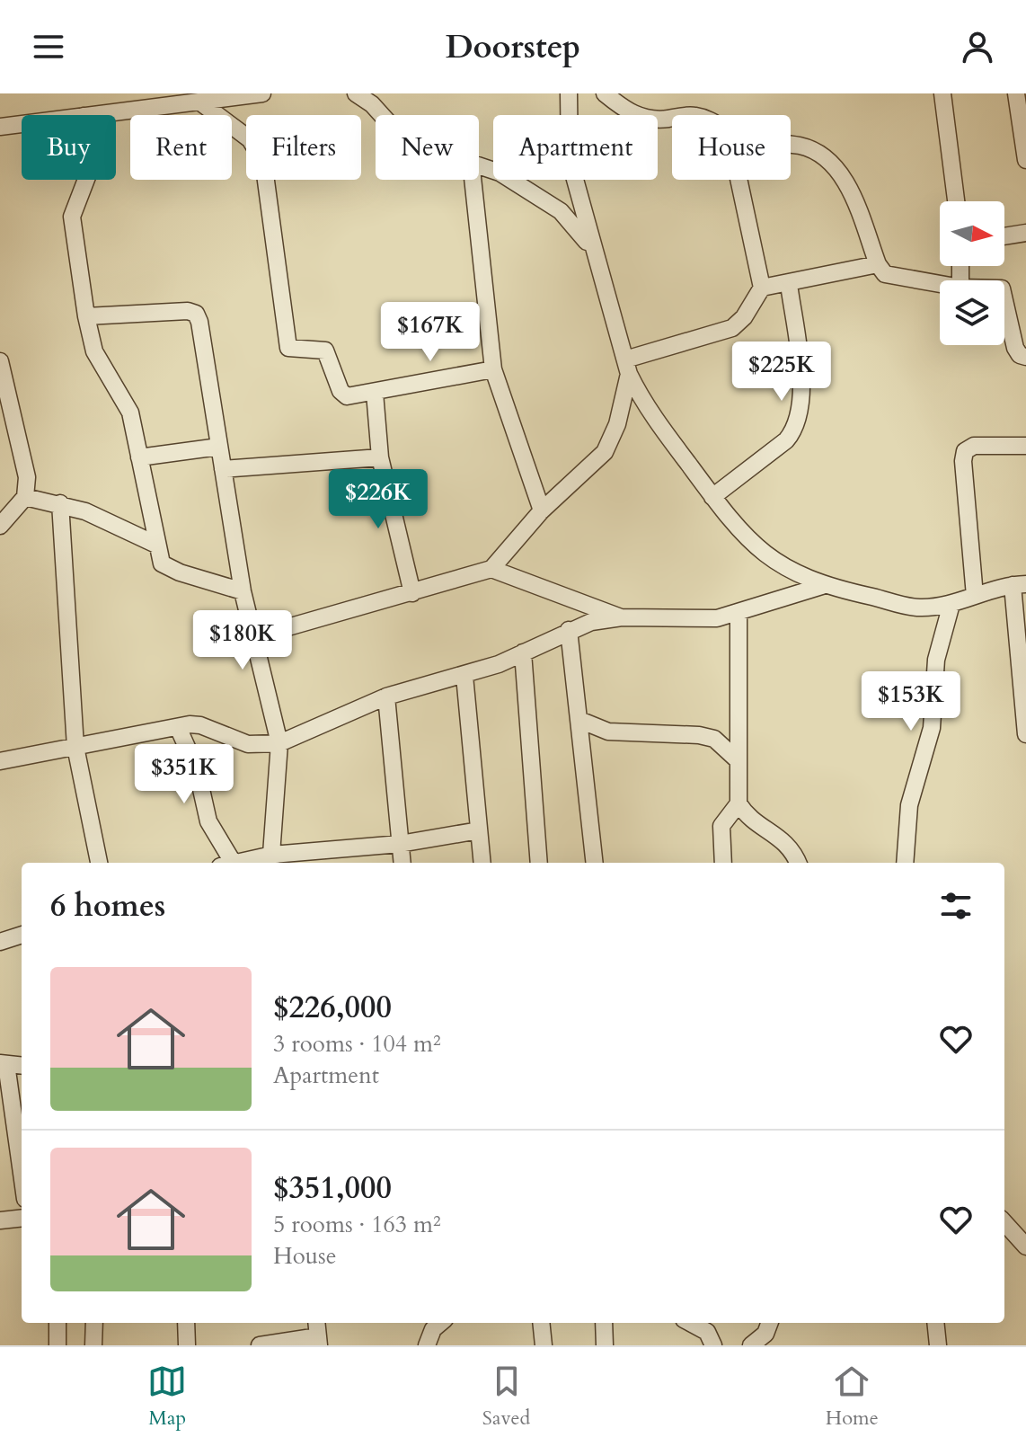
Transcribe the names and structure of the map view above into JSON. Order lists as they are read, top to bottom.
{
  "north": "right",
  "page": {
    "header": "Doorstep",
    "chip": [
      "Buy",
      "Rent",
      "Filters",
      "New",
      "Apartment",
      "House"
    ],
    "price": [
      "$167K",
      "$225K",
      "$226K",
      "$180K",
      "$153K",
      "$351K"
    ],
    "heading": "6 homes",
    "list": [
      {
        "name": "$226,000",
        "note": "3 rooms · 104 m² · Apartment"
      },
      {
        "name": "$351,000",
        "note": "5 rooms · 163 m² · House"
      }
    ],
    "tabs": ["Map", "Saved", "Home"]
  }
}
